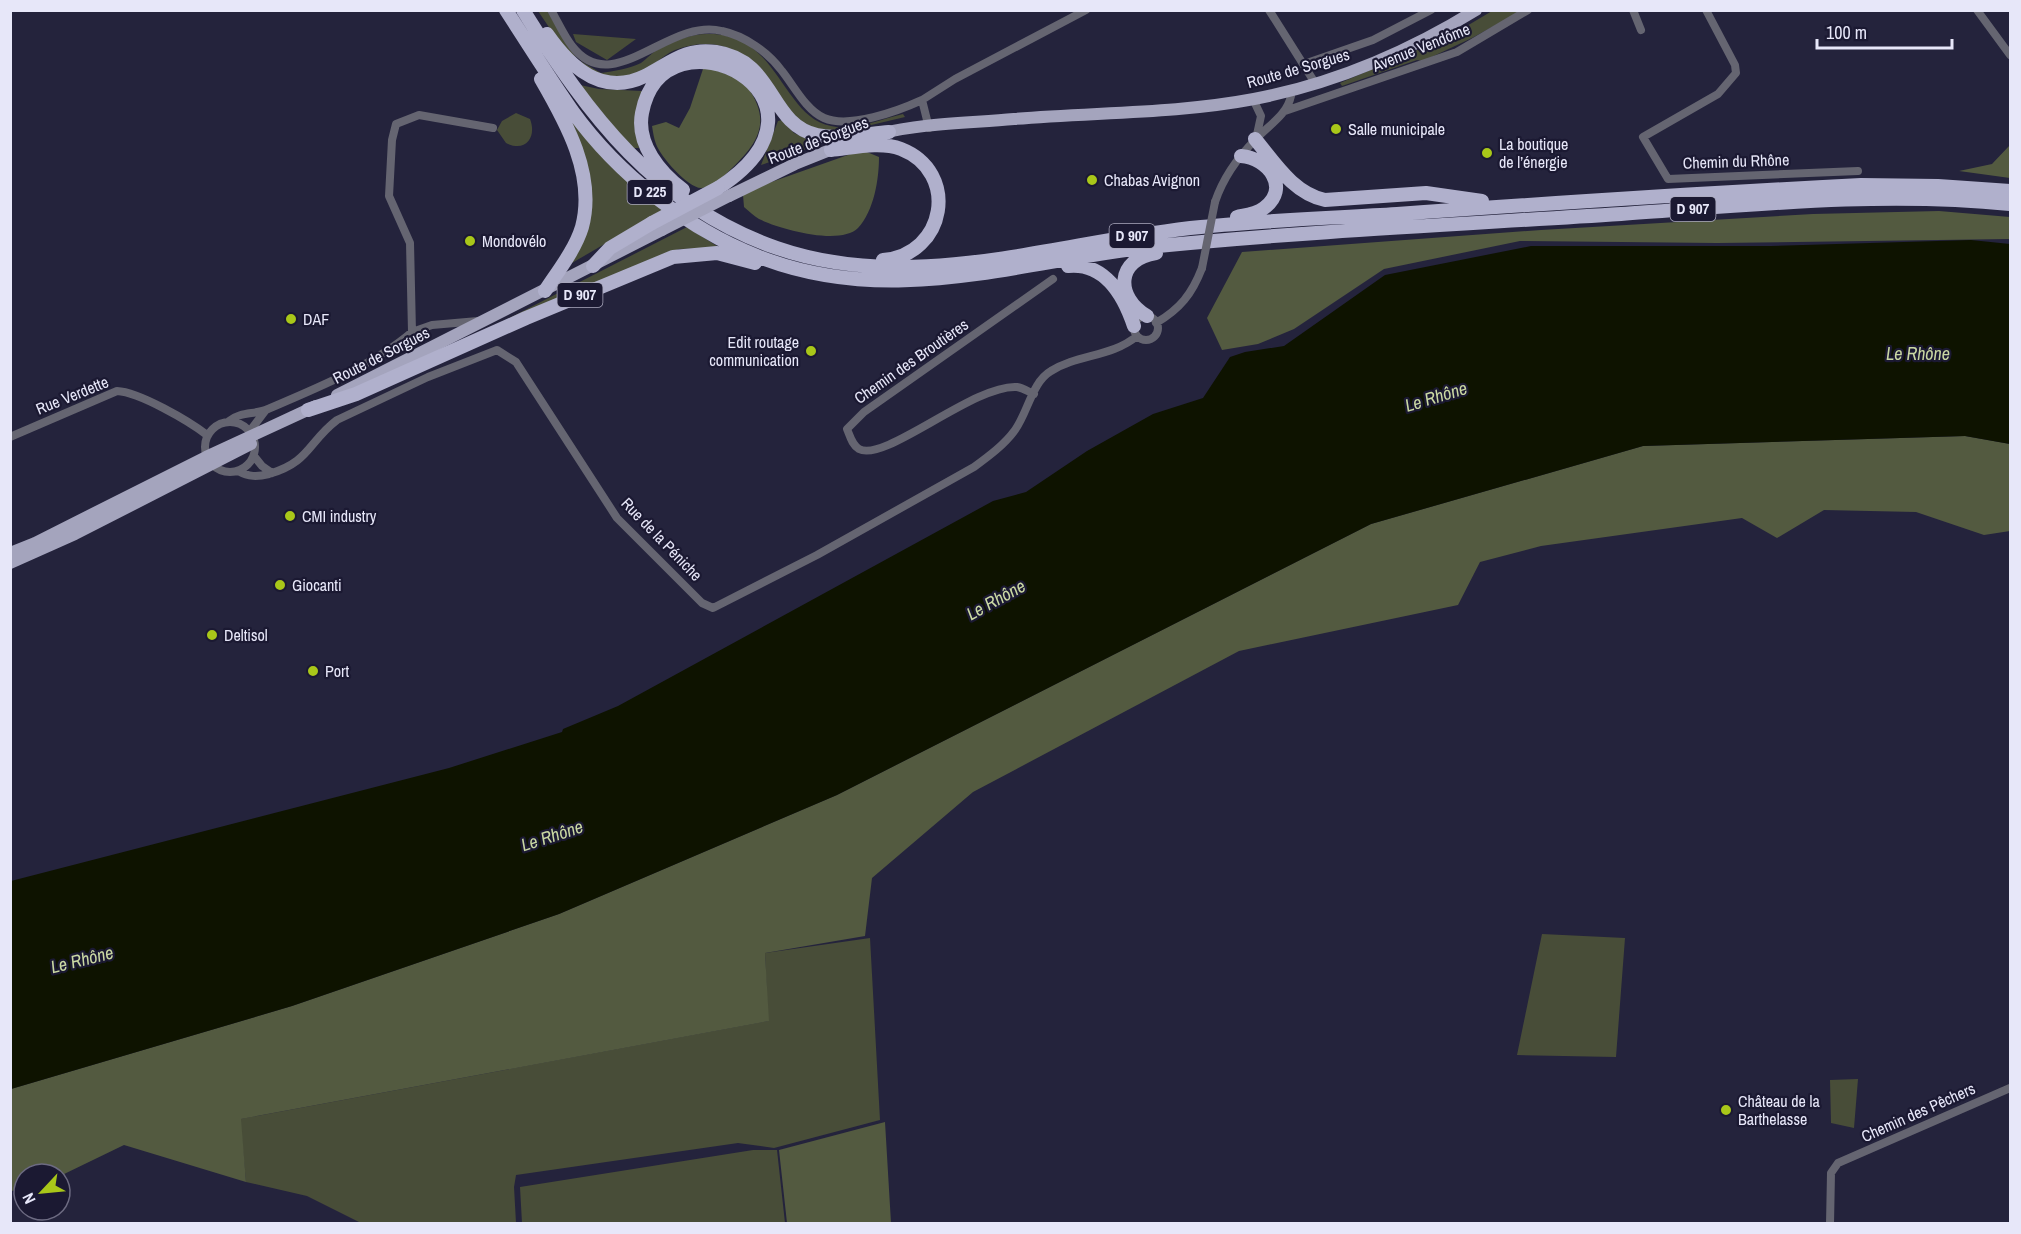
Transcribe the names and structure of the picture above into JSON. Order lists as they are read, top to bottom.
{
  "streets": {
    "highway": ["D 225", "D 907"],
    "main road": ["Route de Sorgues"],
    "street": [
      "Avenue Vendôme",
      "Chemin du Rhône",
      "Chemin des Broutières",
      "Rue Verdette",
      "Rue de la Péniche",
      "Chemin des Pêchers"
    ]
  },
  "crossings": [
    ["Route de Sorgues", "D 225"],
    ["Route de Sorgues", "D 907"],
    ["D 225", "D 907"],
    ["Chemin des Broutières", "Rue de la Péniche"]
  ],
  "water": ["Le Rhône"],
  "places": [
    "Salle municipale",
    "La boutique de l’énergie",
    "Chabas Avignon",
    "Mondovélo",
    "DAF",
    "Edit routage communication",
    "CMI industry",
    "Giocanti",
    "Deltisol",
    "Port",
    "Château de la Barthelasse"
  ],
  "scale_bar": "100 m",
  "north": "bottom left"
}
